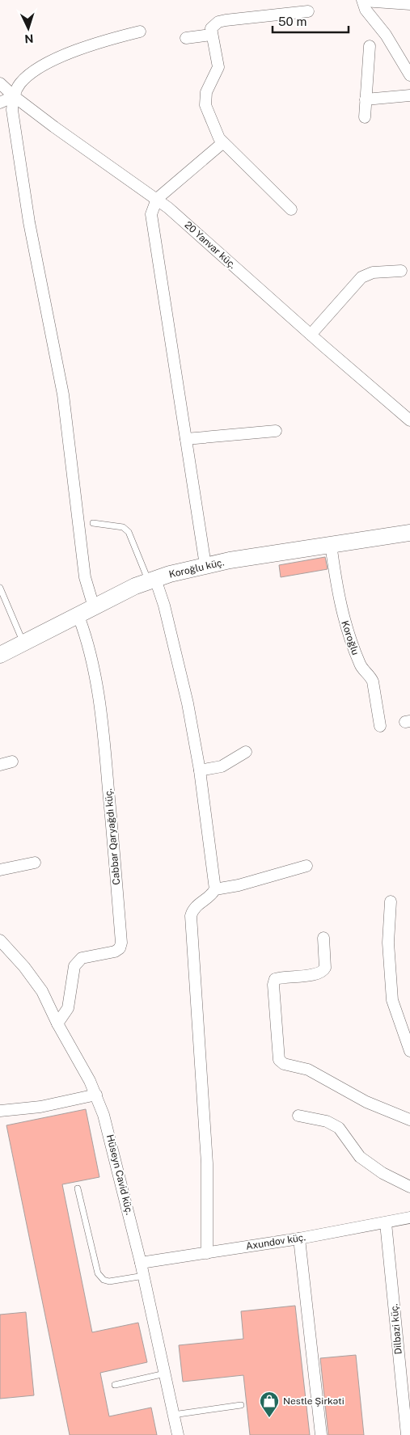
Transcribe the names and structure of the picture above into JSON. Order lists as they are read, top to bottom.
{
  "streets": {
    "street": [
      "20 Yanvar küç.",
      "Koroğlu küç.",
      "Koroğlu",
      "Cabbar Qaryağdı küç.",
      "Hüseyn Cavid küç.",
      "Axundov küç.",
      "Dilbazi küç."
    ]
  },
  "crossings": [
    ["Koroğlu küç.", "Koroğlu"],
    ["Koroğlu küç.", "Cabbar Qaryağdı küç."],
    ["Cabbar Qaryağdı küç.", "Hüseyn Cavid küç."],
    ["Hüseyn Cavid küç.", "Axundov küç."],
    ["Axundov küç.", "Dilbazi küç."]
  ],
  "places": {
    "shop": ["Nestle Şirkəti"]
  },
  "scale_bar": "50 m",
  "north": "bottom"
}
